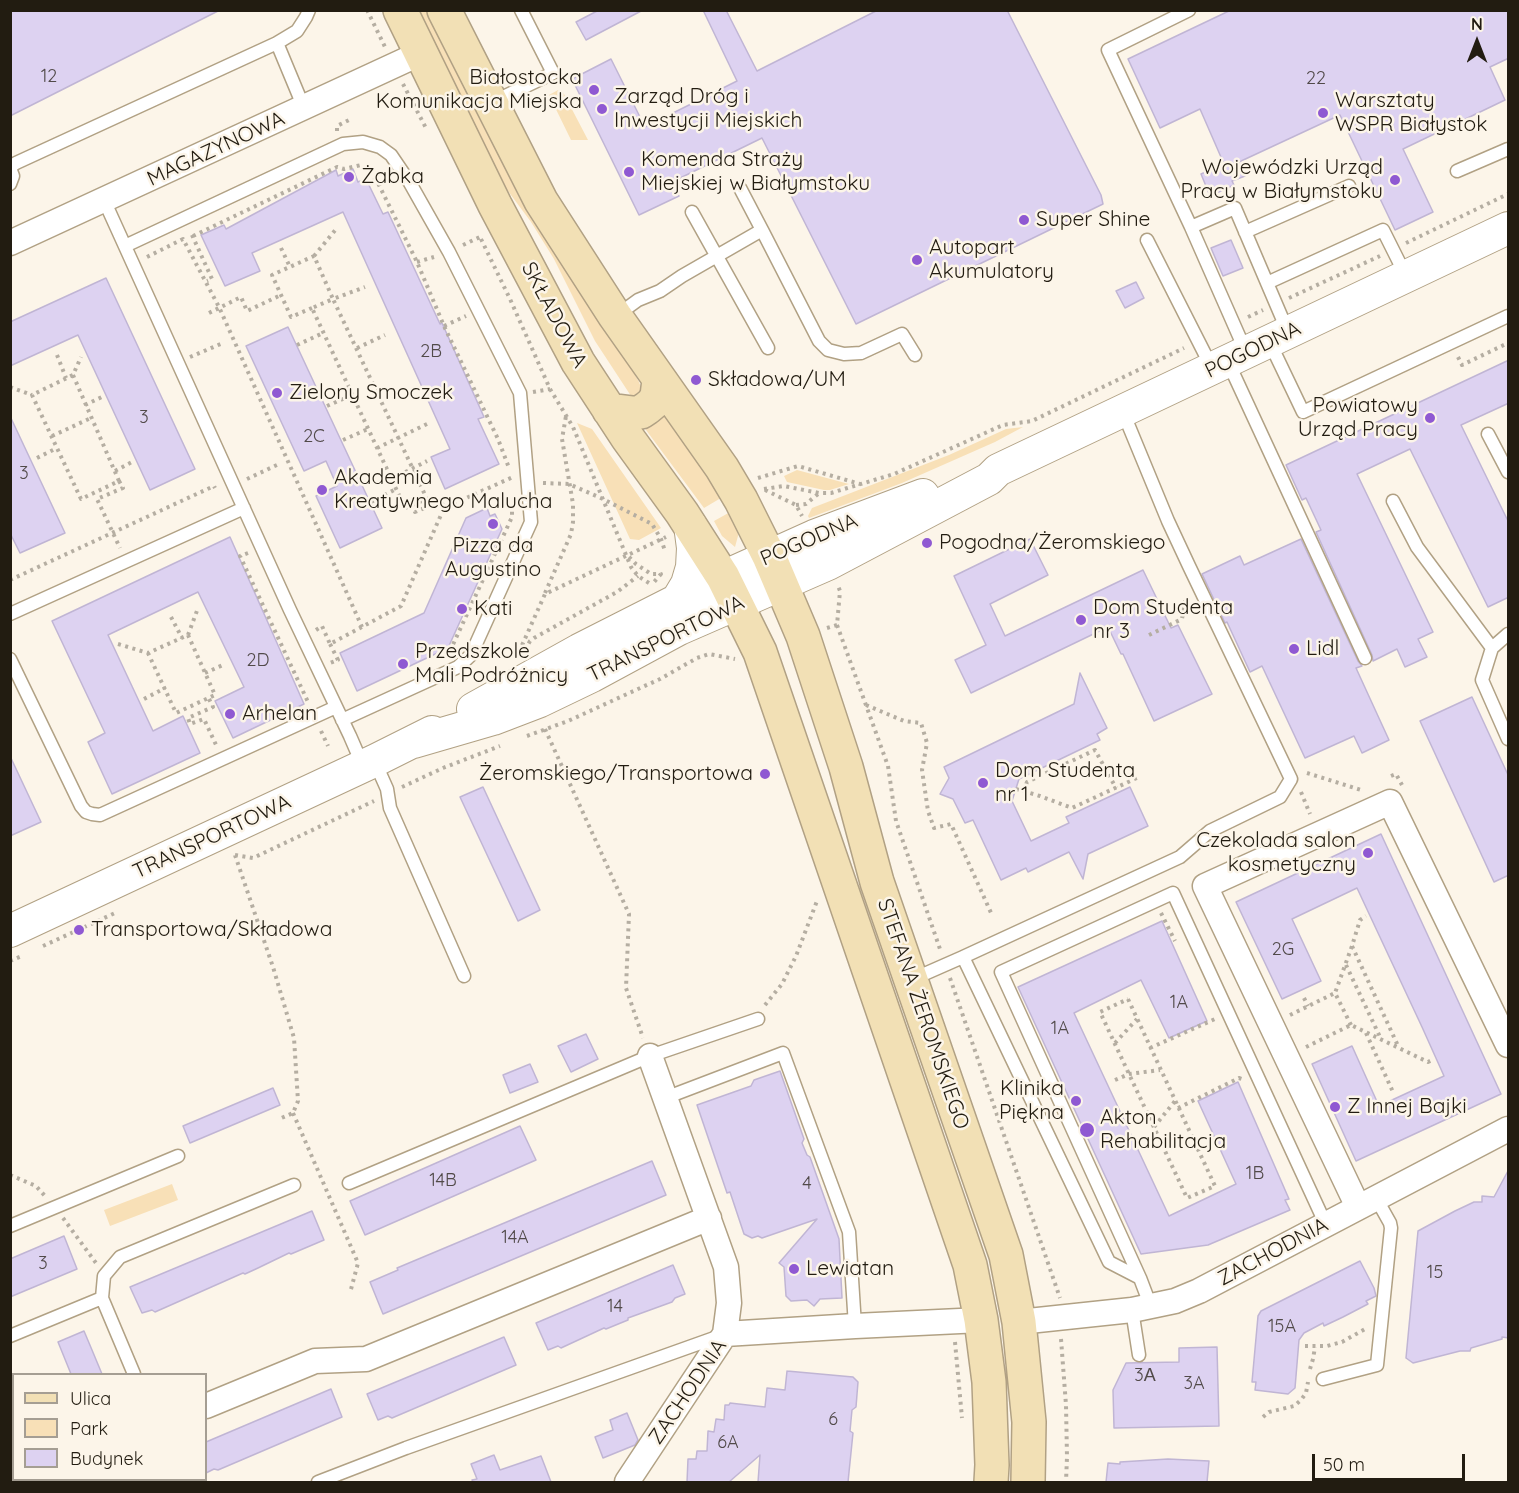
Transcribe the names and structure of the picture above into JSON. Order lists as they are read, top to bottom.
{
  "streets": {
    "main road": ["SKŁADOWA", "STEFANA ŻEROMSKIEGO"],
    "street": [
      "MAGAZYNOWA",
      "POGODNA",
      "TRANSPORTOWA",
      "ZACHODNIA"
    ]
  },
  "crossings": [
    ["MAGAZYNOWA", "SKŁADOWA"],
    ["SKŁADOWA", "TRANSPORTOWA"],
    ["SKŁADOWA", "STEFANA ŻEROMSKIEGO"],
    ["POGODNA", "TRANSPORTOWA"],
    ["POGODNA", "STEFANA ŻEROMSKIEGO"],
    ["TRANSPORTOWA", "STEFANA ŻEROMSKIEGO"],
    ["STEFANA ŻEROMSKIEGO", "ZACHODNIA"]
  ],
  "places": [
    "Białostocka Komunikacja Miejska",
    "Zarząd Dróg i Inwestycji Miejskich",
    "Warsztaty WSPR Białystok",
    "Komenda Straży Miejskiej w Białymstoku",
    "Żabka",
    "Wojewódzki Urząd Pracy w Białymstoku",
    "Super Shine",
    "Autopart Akumulatory",
    "Składowa/UM",
    "Zielony Smoczek",
    "Powiatowy Urząd Pracy",
    "Akademia Kreatywnego Malucha",
    "Pizza da Augustino",
    "Pogodna/Żeromskiego",
    "Kati",
    "Dom Studenta nr 3",
    "Lidl",
    "Przedszkole Mali Podróżnicy",
    "Arhelan",
    "Żeromskiego/Transportowa",
    "Dom Studenta nr 1",
    "Czekolada salon kosmetyczny",
    "Transportowa/Składowa",
    "Klinika Piękna",
    "Z Innej Bajki",
    "Akton Rehabilitacja",
    "Lewiatan"
  ],
  "house_numbers": [
    "12",
    "22",
    "2B",
    "3",
    "2C",
    "3",
    "2D",
    "2G",
    "1A",
    "1A",
    "1B",
    "14B",
    "4",
    "14A",
    "3",
    "15",
    "14",
    "15A",
    "3А",
    "3A",
    "6",
    "6A"
  ],
  "legend": ["Ulica", "Park", "Budynek"],
  "scale_bar": "50 m",
  "north": "top"
}
